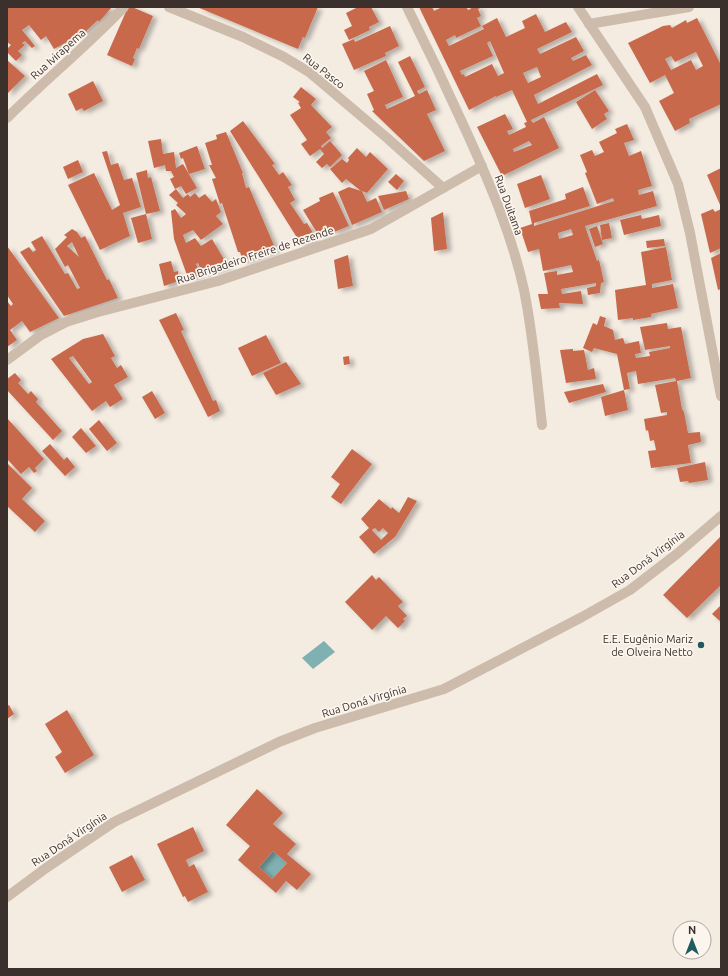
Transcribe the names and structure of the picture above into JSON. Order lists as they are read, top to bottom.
{
  "streets": {
    "street": [
      "Rua Ivirapema",
      "Rua Pasco",
      "Rua Duitama",
      "Rua Brigadeiro Freire de Rezende",
      "Rua Doná Virgínia"
    ]
  },
  "crossings": [
    ["Rua Pasco", "Rua Brigadeiro Freire de Rezende"],
    ["Rua Duitama", "Rua Brigadeiro Freire de Rezende"]
  ],
  "places": ["E.E. Eugênio Mariz de Olveira Netto"],
  "north": "top"
}
